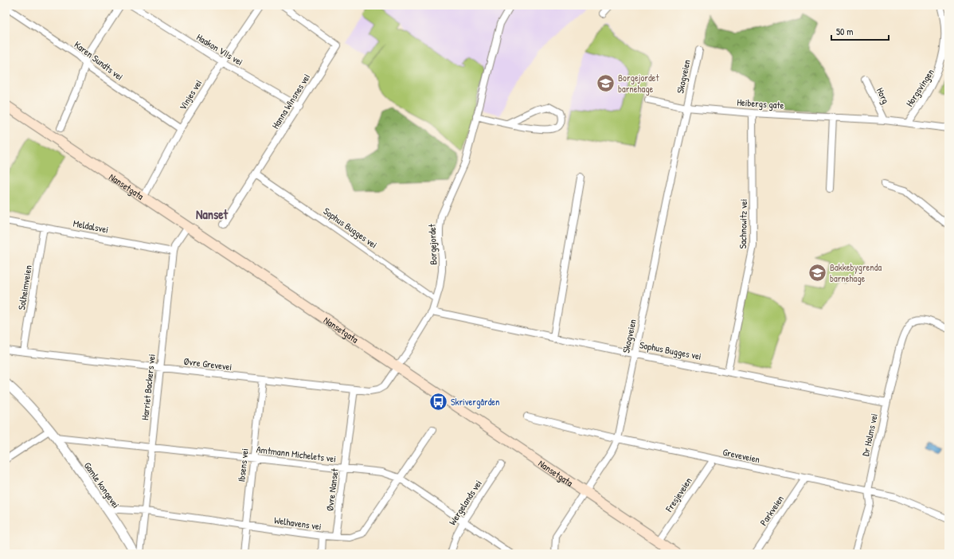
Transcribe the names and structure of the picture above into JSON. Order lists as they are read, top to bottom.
{
  "streets": {
    "main road": ["Nansetgata"],
    "street": [
      "Haakon VIIs vei",
      "Karen Sundts vei",
      "Skogveien",
      "Horgsvingen",
      "Vinjes vei",
      "Horg",
      "Hanna Winsnes vei",
      "Heibergs gate",
      "Sachnowitz vei",
      "Meldalsvei",
      "Sophus Bugges vei",
      "Borgejordet",
      "Solheimveien",
      "Øvre Grevevei",
      "Harriet Backers vei",
      "Dr Holms vei",
      "Amtmann Michelets vei",
      "Greveveien",
      "Ibsens vei",
      "Gamle kongevei",
      "Øvre Nanset",
      "Fresjeveien",
      "Wergelands vei",
      "Parkveien",
      "Welhavens vei"
    ]
  },
  "crossings": [
    ["Haakon VIIs vei", "Vinjes vei"],
    ["Haakon VIIs vei", "Hanna Winsnes vei"],
    ["Karen Sundts vei", "Vinjes vei"],
    ["Skogveien", "Heibergs gate"],
    ["Skogveien", "Nansetgata"],
    ["Skogveien", "Sophus Bugges vei"],
    ["Skogveien", "Greveveien"],
    ["Horgsvingen", "Heibergs gate"],
    ["Vinjes vei", "Nansetgata"],
    ["Horg", "Heibergs gate"],
    ["Hanna Winsnes vei", "Sophus Bugges vei"],
    ["Heibergs gate", "Sachnowitz vei"],
    ["Nansetgata", "Borgejordet"],
    ["Nansetgata", "Øvre Grevevei"],
    ["Nansetgata", "Harriet Backers vei"],
    ["Nansetgata", "Fresjeveien"],
    ["Sachnowitz vei", "Sophus Bugges vei"],
    ["Meldalsvei", "Solheimveien"],
    ["Meldalsvei", "Harriet Backers vei"],
    ["Sophus Bugges vei", "Borgejordet"],
    ["Sophus Bugges vei", "Dr Holms vei"],
    ["Borgejordet", "Øvre Grevevei"],
    ["Solheimveien", "Øvre Grevevei"],
    ["Øvre Grevevei", "Harriet Backers vei"],
    ["Øvre Grevevei", "Ibsens vei"],
    ["Øvre Grevevei", "Øvre Nanset"],
    ["Harriet Backers vei", "Amtmann Michelets vei"],
    ["Harriet Backers vei", "Welhavens vei"],
    ["Dr Holms vei", "Greveveien"],
    ["Amtmann Michelets vei", "Ibsens vei"],
    ["Amtmann Michelets vei", "Gamle kongevei"],
    ["Amtmann Michelets vei", "Øvre Nanset"],
    ["Amtmann Michelets vei", "Wergelands vei"],
    ["Amtmann Michelets vei", "Welhavens vei"],
    ["Greveveien", "Fresjeveien"],
    ["Greveveien", "Parkveien"],
    ["Ibsens vei", "Welhavens vei"],
    ["Gamle kongevei", "Welhavens vei"],
    ["Øvre Nanset", "Welhavens vei"]
  ],
  "districts": ["Nanset"],
  "places": {
    "school or university": ["Borgejordet barnehage", "Bakkebygrenda barnehage"],
    "bus stop": ["Skrivergården"]
  },
  "scale_bar": "50 m"
}
